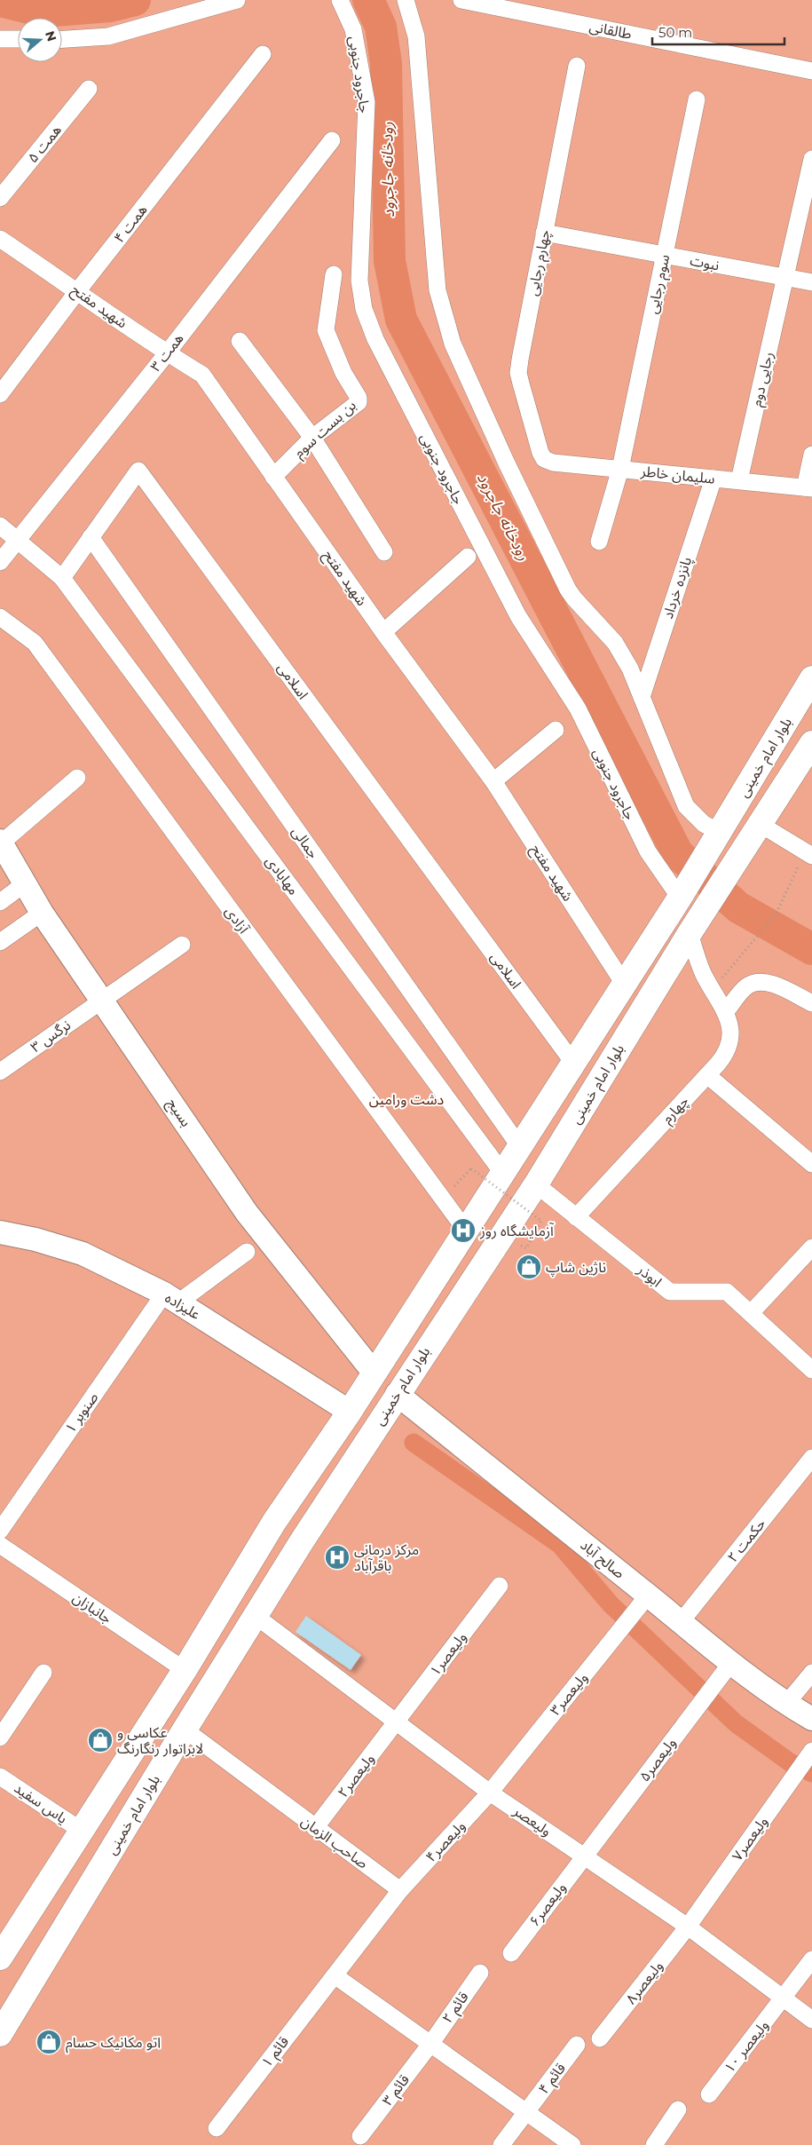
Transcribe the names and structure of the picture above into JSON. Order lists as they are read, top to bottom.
{
  "streets": {
    "main road": ["بلوار امام خمینی"],
    "street": [
      "طالقانی",
      "جاجرود جنوبی",
      "همت ۵",
      "همت ۴",
      "چهارم رجایی",
      "نبوت",
      "سوم رجایی",
      "شهید مفتح",
      "همت ۳",
      "رجایی دوم",
      "بن بست سوم",
      "سلیمان خاطر",
      "پانزده خرداد",
      "اسلامی",
      "جمالی",
      "مهابادی",
      "آزادی",
      "نرگس ۳",
      "چهارم",
      "بسیج",
      "ابوذر",
      "علیزاده",
      "صنوبر ۱",
      "حکمت ۲",
      "صالح آباد",
      "جانبازان",
      "ولیعصر۱",
      "ولیعصر۳",
      "ولیعصر۵",
      "ولیعصر۲",
      "یاس سفید",
      "ولیعصر",
      "ولیعصر۷",
      "ولیعصر۴",
      "صاحب الزمان",
      "ولیعصر۶",
      "ولیعصر۸",
      "قائم ۲",
      "ولیعصر ۱۰",
      "قائم ۱",
      "قائم ۴",
      "قائم ۳"
    ]
  },
  "crossings": [
    ["جاجرود جنوبی", "بلوار امام خمینی"],
    ["همت ۴", "شهید مفتح"],
    ["چهارم رجایی", "نبوت"],
    ["چهارم رجایی", "سلیمان خاطر"],
    ["نبوت", "سوم رجایی"],
    ["نبوت", "رجایی دوم"],
    ["سوم رجایی", "سلیمان خاطر"],
    ["شهید مفتح", "همت ۳"],
    ["شهید مفتح", "بن بست سوم"],
    ["شهید مفتح", "بلوار امام خمینی"],
    ["رجایی دوم", "سلیمان خاطر"],
    ["سلیمان خاطر", "پانزده خرداد"],
    ["اسلامی", "بلوار امام خمینی"],
    ["اسلامی", "جمالی"],
    ["اسلامی", "مهابادی"],
    ["بلوار امام خمینی", "جمالی"],
    ["بلوار امام خمینی", "مهابادی"],
    ["بلوار امام خمینی", "آزادی"],
    ["بلوار امام خمینی", "چهارم"],
    ["بلوار امام خمینی", "بسیج"],
    ["بلوار امام خمینی", "ابوذر"],
    ["بلوار امام خمینی", "علیزاده"],
    ["بلوار امام خمینی", "صالح آباد"],
    ["بلوار امام خمینی", "جانبازان"],
    ["بلوار امام خمینی", "یاس سفید"],
    ["بلوار امام خمینی", "ولیعصر"],
    ["بلوار امام خمینی", "صاحب الزمان"],
    ["نرگس ۳", "بسیج"],
    ["چهارم", "ابوذر"],
    ["علیزاده", "صنوبر ۱"],
    ["حکمت ۲", "صالح آباد"],
    ["صالح آباد", "ولیعصر۳"],
    ["صالح آباد", "ولیعصر۵"],
    ["ولیعصر۱", "ولیعصر۲"],
    ["ولیعصر۱", "ولیعصر"],
    ["ولیعصر۳", "ولیعصر"],
    ["ولیعصر۳", "ولیعصر۴"],
    ["ولیعصر۵", "ولیعصر"],
    ["ولیعصر۵", "ولیعصر۶"],
    ["ولیعصر۲", "ولیعصر"],
    ["ولیعصر۲", "صاحب الزمان"],
    ["ولیعصر", "ولیعصر۷"],
    ["ولیعصر", "ولیعصر۴"],
    ["ولیعصر", "ولیعصر۶"],
    ["ولیعصر", "ولیعصر۸"],
    ["ولیعصر", "ولیعصر ۱۰"],
    ["ولیعصر۷", "ولیعصر۸"],
    ["ولیعصر۴", "صاحب الزمان"],
    ["قائم ۲", "قائم ۳"]
  ],
  "water": ["رودخانه جاجرود"],
  "parks": ["دشت ورامین"],
  "places": {
    "hospital": ["آزمایشگاه روز", "مرکز درمانی باقرآباد"],
    "shop": ["ناژین شاپ", "عکاسی و لابراتوار رنگارنگ", "اتو مکانیک حسام"]
  },
  "scale_bar": "50 m",
  "north": "right"
}
